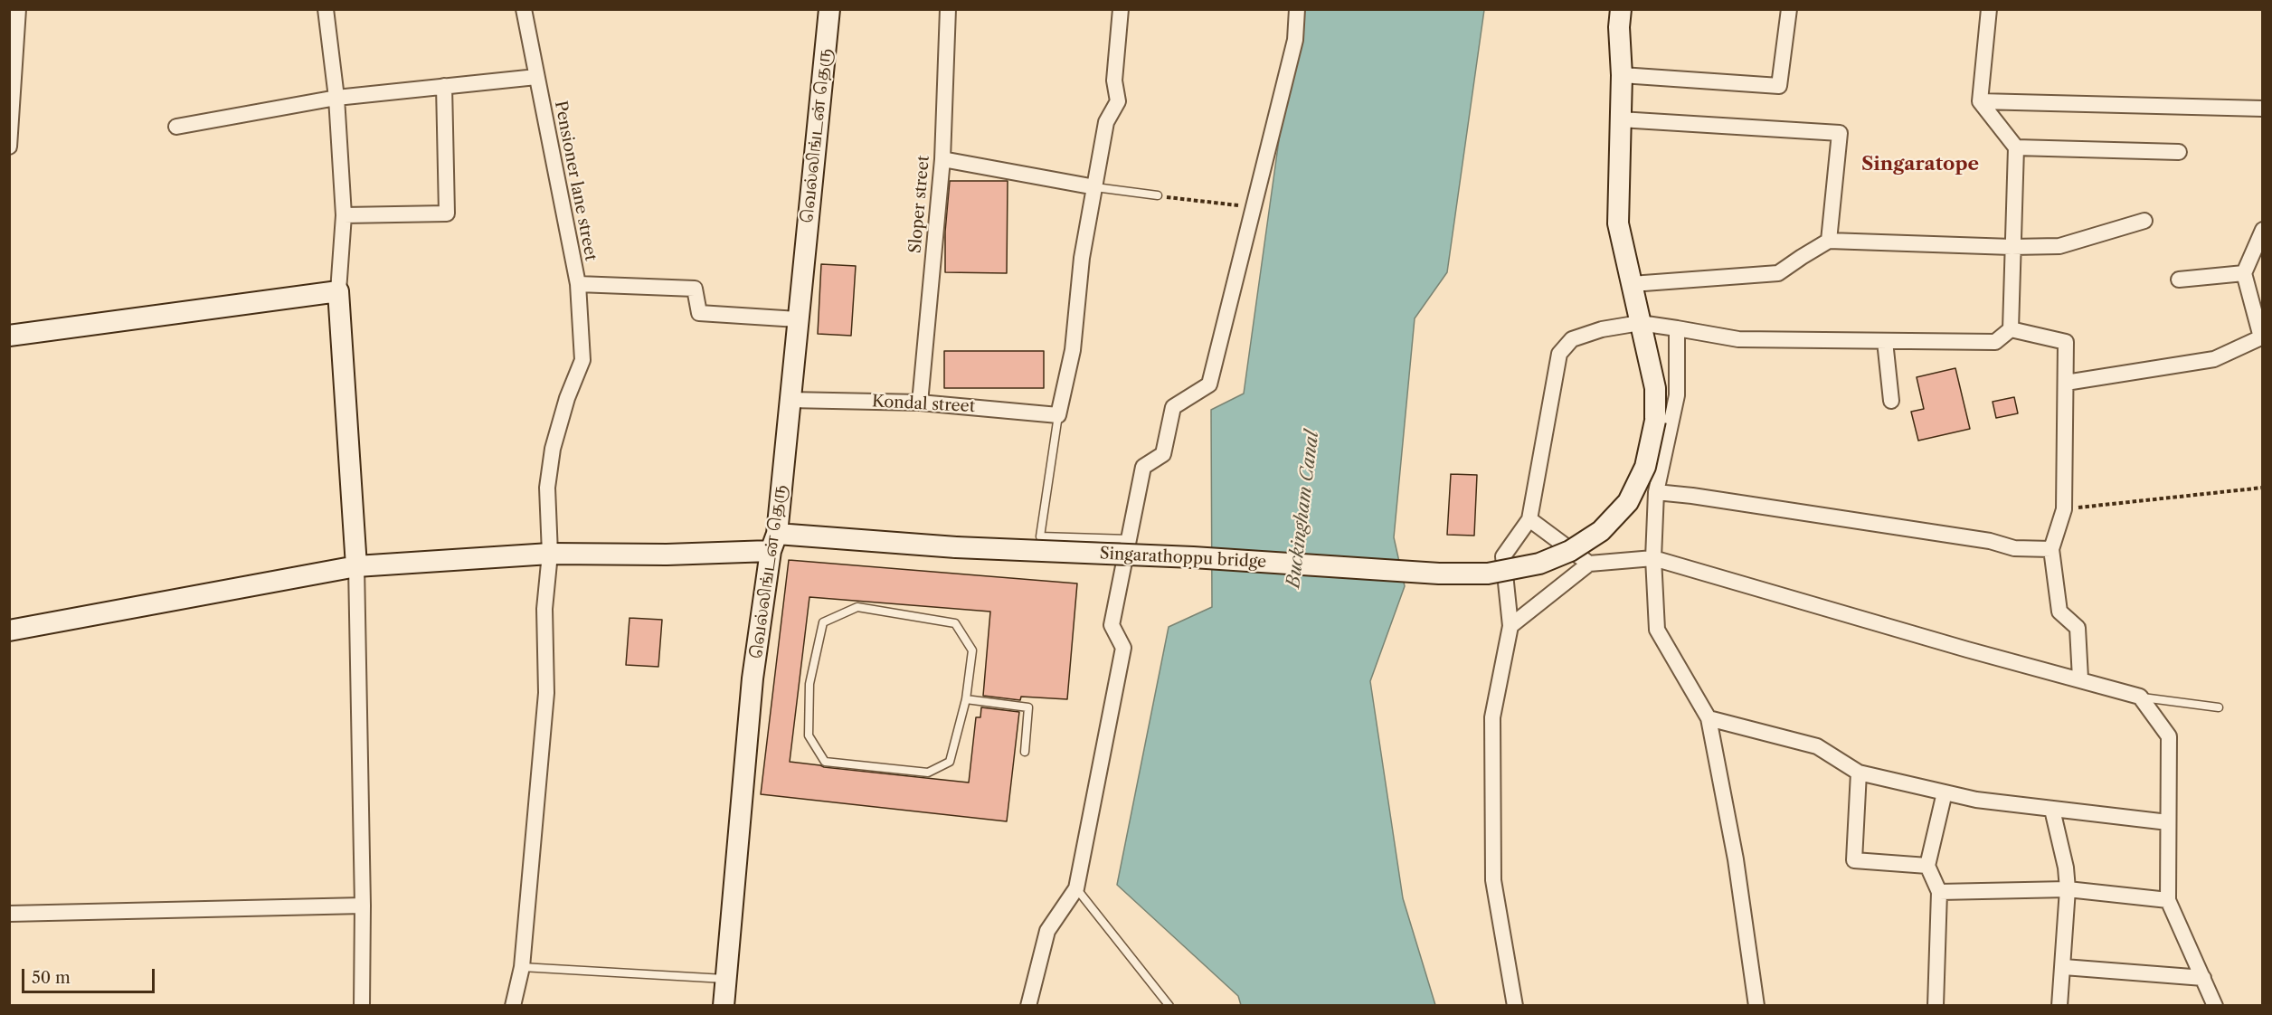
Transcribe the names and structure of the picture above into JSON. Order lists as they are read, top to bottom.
{
  "streets": {
    "main road": ["வெல்லிங்டன் தெரு", "Singarathoppu bridge"],
    "street": ["Pensioner lane street", "Sloper street", "Kondal street"]
  },
  "crossings": [
    ["வெல்லிங்டன் தெரு", "Pensioner lane street"],
    ["வெல்லிங்டன் தெரு", "Kondal street"],
    ["வெல்லிங்டன் தெரு", "Singarathoppu bridge"],
    ["Sloper street", "Kondal street"]
  ],
  "districts": ["Singaratope"],
  "water": ["Buckingham Canal"],
  "scale_bar": "50 m"
}
